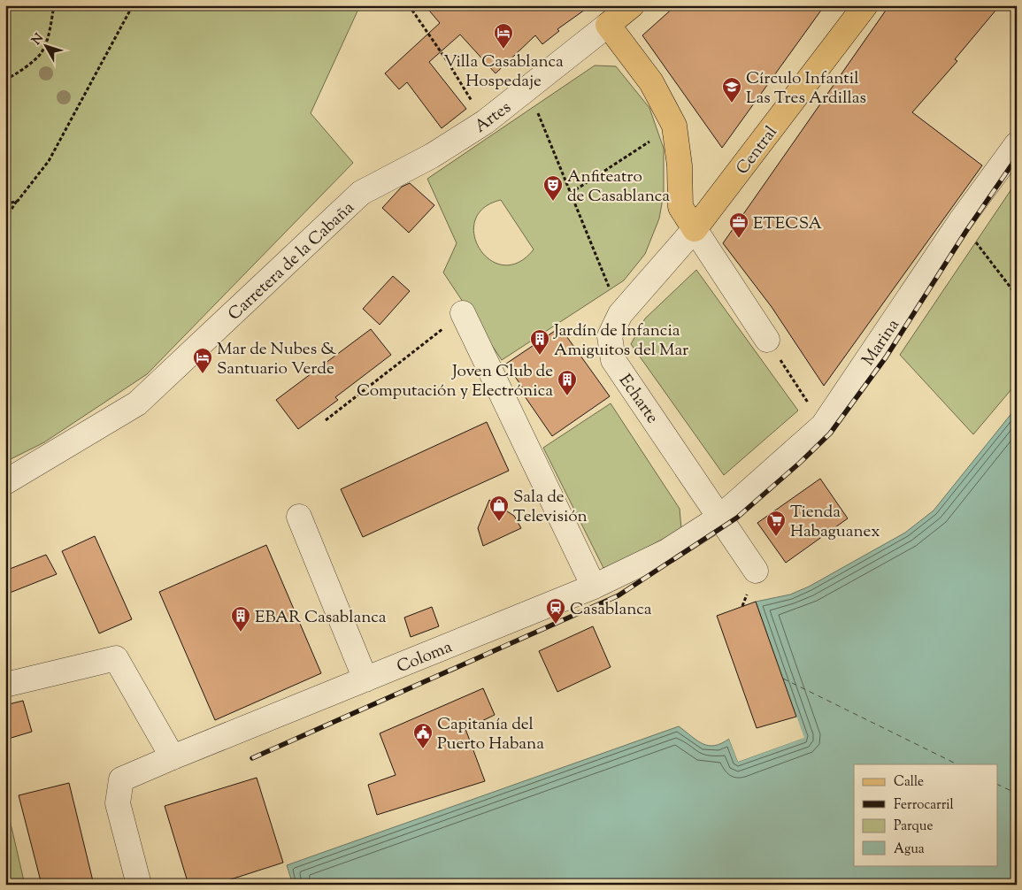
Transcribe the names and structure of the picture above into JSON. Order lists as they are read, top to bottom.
{
  "streets": {
    "main road": ["Artes", "Central"],
    "street": [
      "Carretera de la Cabaña",
      "Marina",
      "Echarte",
      "Coloma"
    ]
  },
  "crossings": [
    ["Artes", "Carretera de la Cabaña"],
    ["Central", "Echarte"],
    ["Marina", "Echarte"],
    ["Marina", "Coloma"],
    ["Echarte", "Coloma"]
  ],
  "places": {
    "hotel": ["Villa Casablanca Hospedaje", "Mar de Nubes & Santuario Verde"],
    "school or university": ["Círculo Infantil Las Tres Ardillas"],
    "theatre": ["Anfiteatro de Casablanca"],
    "office": ["ETECSA"],
    "building": ["Jardín de Infancia Amiguitos del Mar", "Joven Club de Computación y Electrónica", "EBAR Casablanca"],
    "shop": ["Sala de Televisión"],
    "supermarket": ["Tienda Habaguanex"],
    "station": ["Casablanca"],
    "public building": ["Capitanía del Puerto Habana"]
  },
  "legend": [
    "Calle",
    "Ferrocarril",
    "Parque",
    "Agua"
  ],
  "north": "top left"
}
